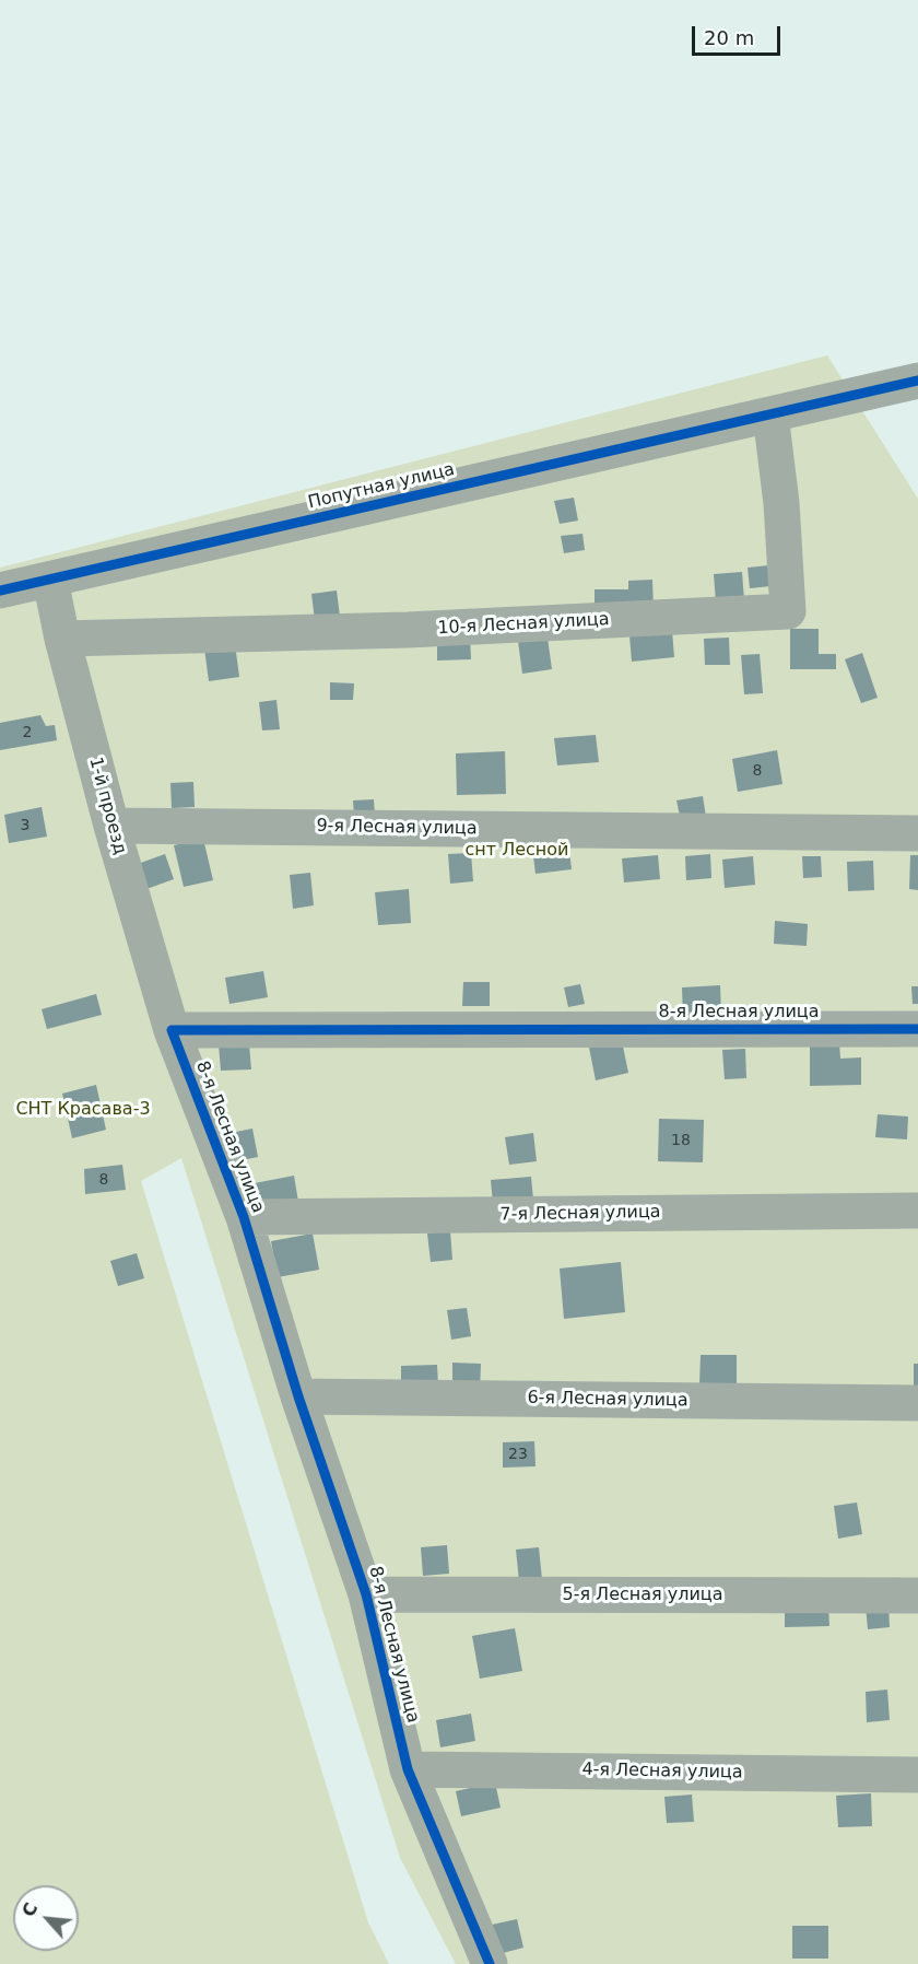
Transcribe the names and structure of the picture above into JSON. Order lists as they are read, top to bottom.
{
  "streets": {
    "street": [
      "Попутная улица",
      "10-я Лесная улица",
      "1-й проезд",
      "9-я Лесная улица",
      "8-я Лесная улица",
      "7-я Лесная улица",
      "6-я Лесная улица",
      "5-я Лесная улица",
      "4-я Лесная улица"
    ]
  },
  "crossings": [
    ["Попутная улица", "10-я Лесная улица"],
    ["Попутная улица", "1-й проезд"],
    ["10-я Лесная улица", "1-й проезд"],
    ["1-й проезд", "9-я Лесная улица"],
    ["1-й проезд", "8-я Лесная улица"],
    ["8-я Лесная улица", "7-я Лесная улица"],
    ["8-я Лесная улица", "6-я Лесная улица"],
    ["8-я Лесная улица", "5-я Лесная улица"],
    ["8-я Лесная улица", "4-я Лесная улица"]
  ],
  "parks": ["снт Лесной", "СНТ Красава-3"],
  "house_numbers": [
    "2",
    "8",
    "3",
    "18",
    "8",
    "23"
  ],
  "scale_bar": "20 m",
  "north": "top left"
}
